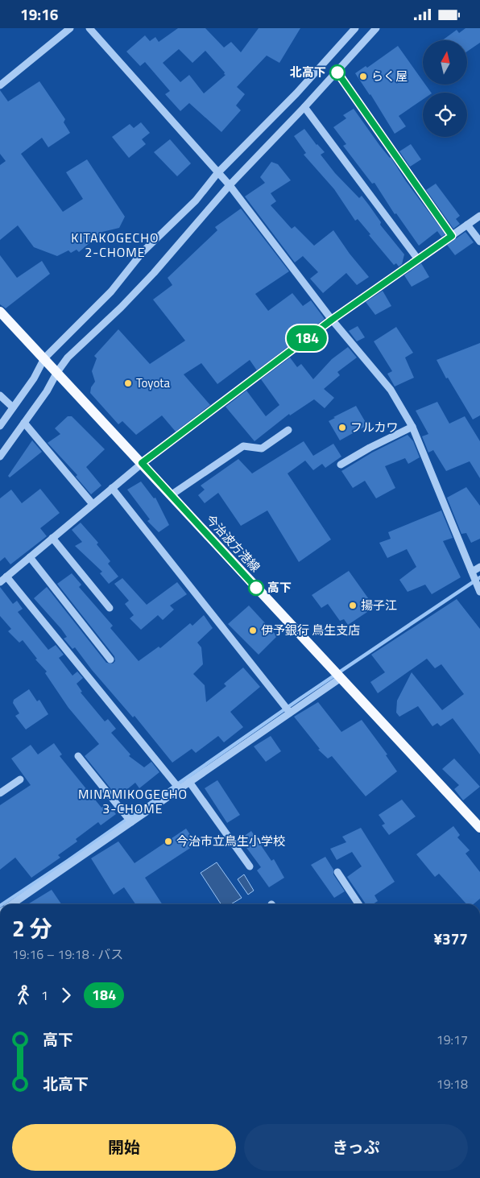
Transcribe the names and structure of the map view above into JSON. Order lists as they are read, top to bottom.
{
  "streets": {
    "main road": ["今治波方港線"]
  },
  "districts": ["KITAKOGECHO 2-CHOME", "MINAMIKOGECHO 3-CHOME"],
  "places": [
    "北高下",
    "らく屋",
    "Toyota",
    "フルカワ",
    "高下",
    "揚子江",
    "伊予銀行 鳥生支店",
    "今治市立鳥生小学校"
  ],
  "lines": ["bus line 184"],
  "north": "top",
  "page": {
    "status": "19:16",
    "on_map": "184",
    "heading": ["2 分", "19:16 – 19:18 · バス", "¥377"],
    "legs": ["1", "184"],
    "list": [
      {
        "name": "高下",
        "value": "19:17"
      },
      {
        "name": "北高下",
        "value": "19:18"
      }
    ],
    "buttons": ["開始", "きっぷ"]
  }
}
